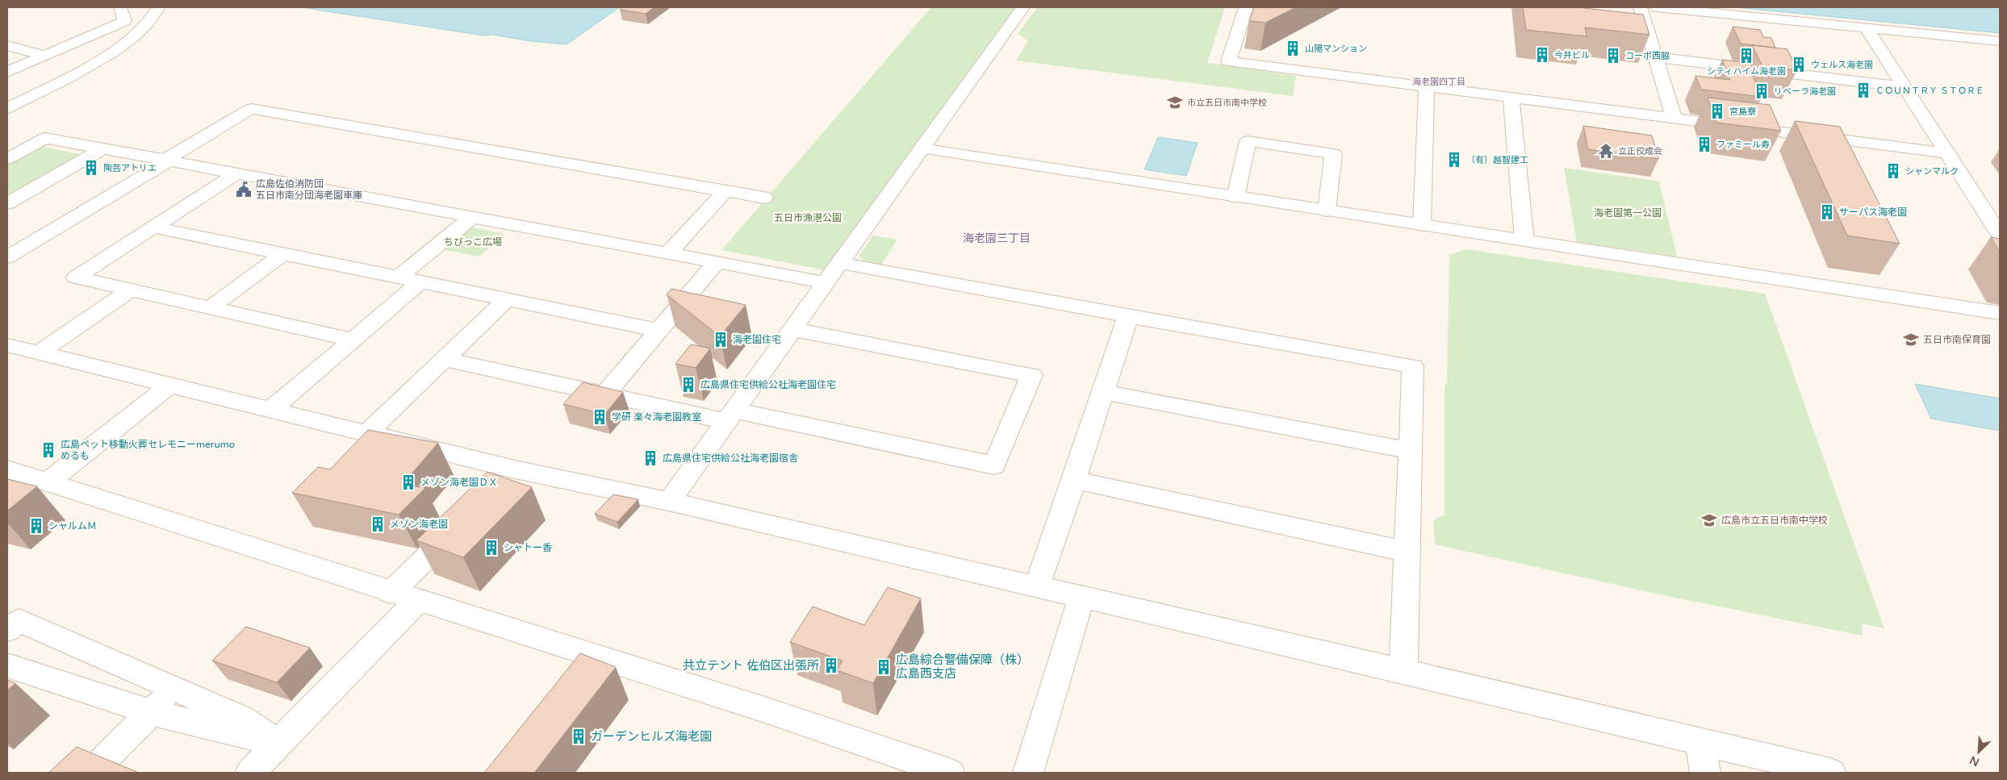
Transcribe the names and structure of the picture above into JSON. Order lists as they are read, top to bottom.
{
  "districts": ["海老園四丁目", "海老園三丁目"],
  "parks": ["海老園第一公園", "五日市漁港公園", "ちびっこ広場"],
  "places": {
    "building": [
      "山陽マンション",
      "今井ビル",
      "コーポ西脇",
      "シティハイム海老園",
      "ウェルス海老園",
      "ＣＯＵＮＴＲＹ ＳＴＯＲＥ",
      "リベーラ海老園",
      "宮島寮",
      "ファミール寿",
      "（有）越智建工",
      "陶芸アトリエ",
      "シャンマルク",
      "サーパス海老園",
      "海老園住宅",
      "広島県住宅供給公社海老園住宅",
      "学研 楽々海老園教室",
      "広島ペット移動火葬セレモニーmerumo めるも",
      "広島県住宅供給公社海老園宿舎",
      "メゾン海老園ＤＸ",
      "メゾン海老園",
      "シャルムＭ",
      "シャトー香",
      "共立テント 佐伯区出張所",
      "広島綜合警備保障（株） 広島西支店",
      "ガーデンヒルズ海老園"
    ],
    "school or university": ["市立五日市南中学校", "五日市南保育園", "広島市立五日市南中学校"],
    "temple": ["立正佼成会"],
    "public building": ["広島佐伯消防団 五日市南分団海老園車庫"]
  },
  "north": "bottom left"
}
